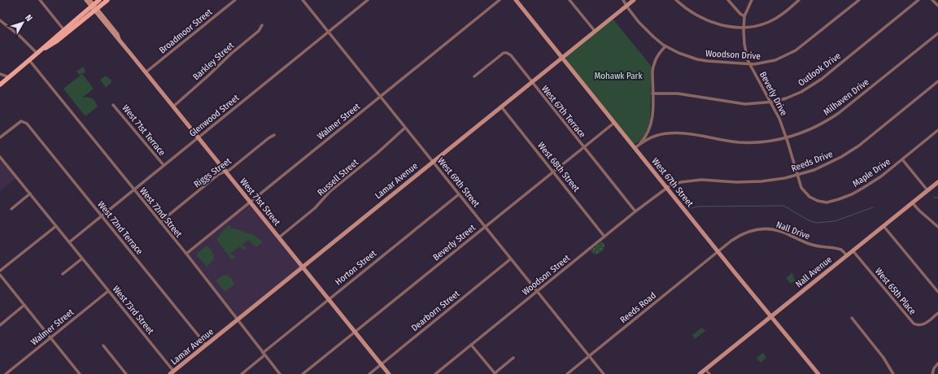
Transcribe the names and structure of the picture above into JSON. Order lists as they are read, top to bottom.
{
  "streets": {
    "street": [
      "Broadmoor Street",
      "Woodson Drive",
      "Barkley Street",
      "Outlook Drive",
      "Beverly Drive",
      "Milhaven Drive",
      "West 67th Terrace",
      "Glenwood Street",
      "Walmer Street",
      "West 71st Terrace",
      "Reeds Drive",
      "West 68th Street",
      "Riggs Street",
      "Maple Drive",
      "Russell Street",
      "Lamar Avenue",
      "West 69th Street",
      "West 67th Street",
      "West 71st Street",
      "West 72nd Street",
      "West 72nd Terrace",
      "Nall Drive",
      "Beverly Street",
      "Horton Street",
      "Nall Avenue",
      "Woodson Street",
      "West 65th Place",
      "Reeds Road",
      "West 73rd Street",
      "Dearborn Street"
    ]
  },
  "crossings": [
    ["Broadmoor Street", "West 71st Street"],
    ["Woodson Drive", "Beverly Drive"],
    ["Woodson Drive", "Lamar Avenue"],
    ["Barkley Street", "West 71st Street"],
    ["Outlook Drive", "Beverly Drive"],
    ["Beverly Drive", "Milhaven Drive"],
    ["Beverly Drive", "Reeds Drive"],
    ["Beverly Drive", "Maple Drive"],
    ["Milhaven Drive", "West 67th Street"],
    ["West 67th Terrace", "Lamar Avenue"],
    ["West 67th Terrace", "Beverly Street"],
    ["West 67th Terrace", "Woodson Street"],
    ["Glenwood Street", "West 71st Terrace"],
    ["Glenwood Street", "West 69th Street"],
    ["Glenwood Street", "West 71st Street"],
    ["Glenwood Street", "West 72nd Street"],
    ["Glenwood Street", "West 72nd Terrace"],
    ["Glenwood Street", "West 73rd Street"],
    ["Walmer Street", "West 69th Street"],
    ["Walmer Street", "West 71st Street"],
    ["Walmer Street", "West 72nd Street"],
    ["Walmer Street", "West 73rd Street"],
    ["Reeds Drive", "Maple Drive"],
    ["Reeds Drive", "West 67th Street"],
    ["Reeds Drive", "Woodson Street"],
    ["West 68th Street", "Lamar Avenue"],
    ["West 68th Street", "Beverly Street"],
    ["West 68th Street", "Woodson Street"],
    ["Riggs Street", "West 71st Street"],
    ["Riggs Street", "West 72nd Street"],
    ["Russell Street", "West 69th Street"],
    ["Russell Street", "West 71st Street"],
    ["Lamar Avenue", "West 69th Street"],
    ["Lamar Avenue", "West 67th Street"],
    ["Lamar Avenue", "West 71st Street"],
    ["Lamar Avenue", "West 72nd Street"],
    ["Lamar Avenue", "West 72nd Terrace"],
    ["Lamar Avenue", "West 73rd Street"],
    ["West 69th Street", "Beverly Street"],
    ["West 69th Street", "Horton Street"],
    ["West 69th Street", "Woodson Street"],
    ["West 69th Street", "Reeds Road"],
    ["West 69th Street", "Dearborn Street"],
    ["West 67th Street", "Nall Drive"],
    ["West 67th Street", "Beverly Street"],
    ["West 67th Street", "Nall Avenue"],
    ["West 67th Street", "Woodson Street"],
    ["West 67th Street", "Reeds Road"],
    ["West 71st Street", "Beverly Street"],
    ["West 71st Street", "Horton Street"],
    ["West 71st Street", "Dearborn Street"],
    ["West 72nd Street", "Horton Street"],
    ["Nall Drive", "Nall Avenue"],
    ["Nall Drive", "Reeds Road"],
    ["Nall Avenue", "West 65th Place"]
  ],
  "parks": ["Mohawk Park"],
  "north": "top right"
}
